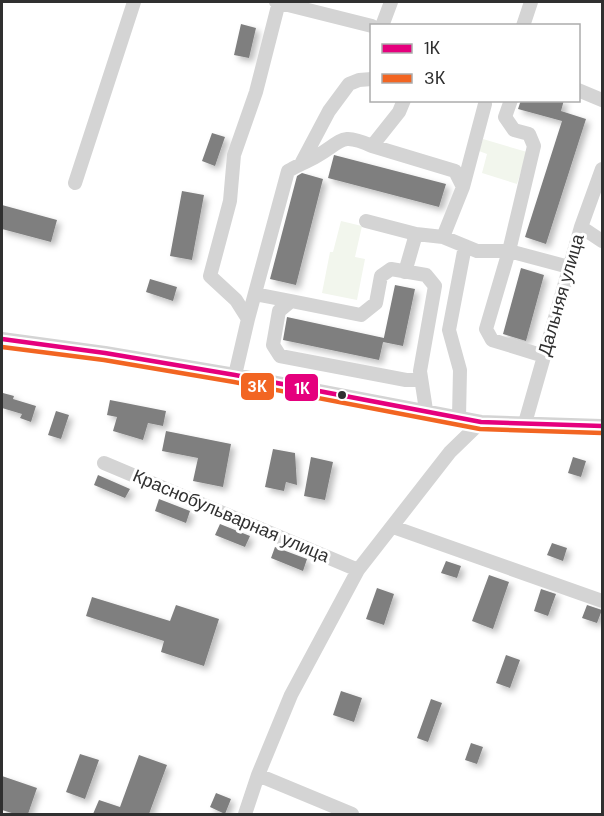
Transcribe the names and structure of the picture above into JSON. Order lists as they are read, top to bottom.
{
  "streets": {
    "street": ["Дальняя улица", "Краснобульварная улица"]
  },
  "lines": ["transit line 1К", "transit line 3К"],
  "legend": ["1К", "3К"]
}
